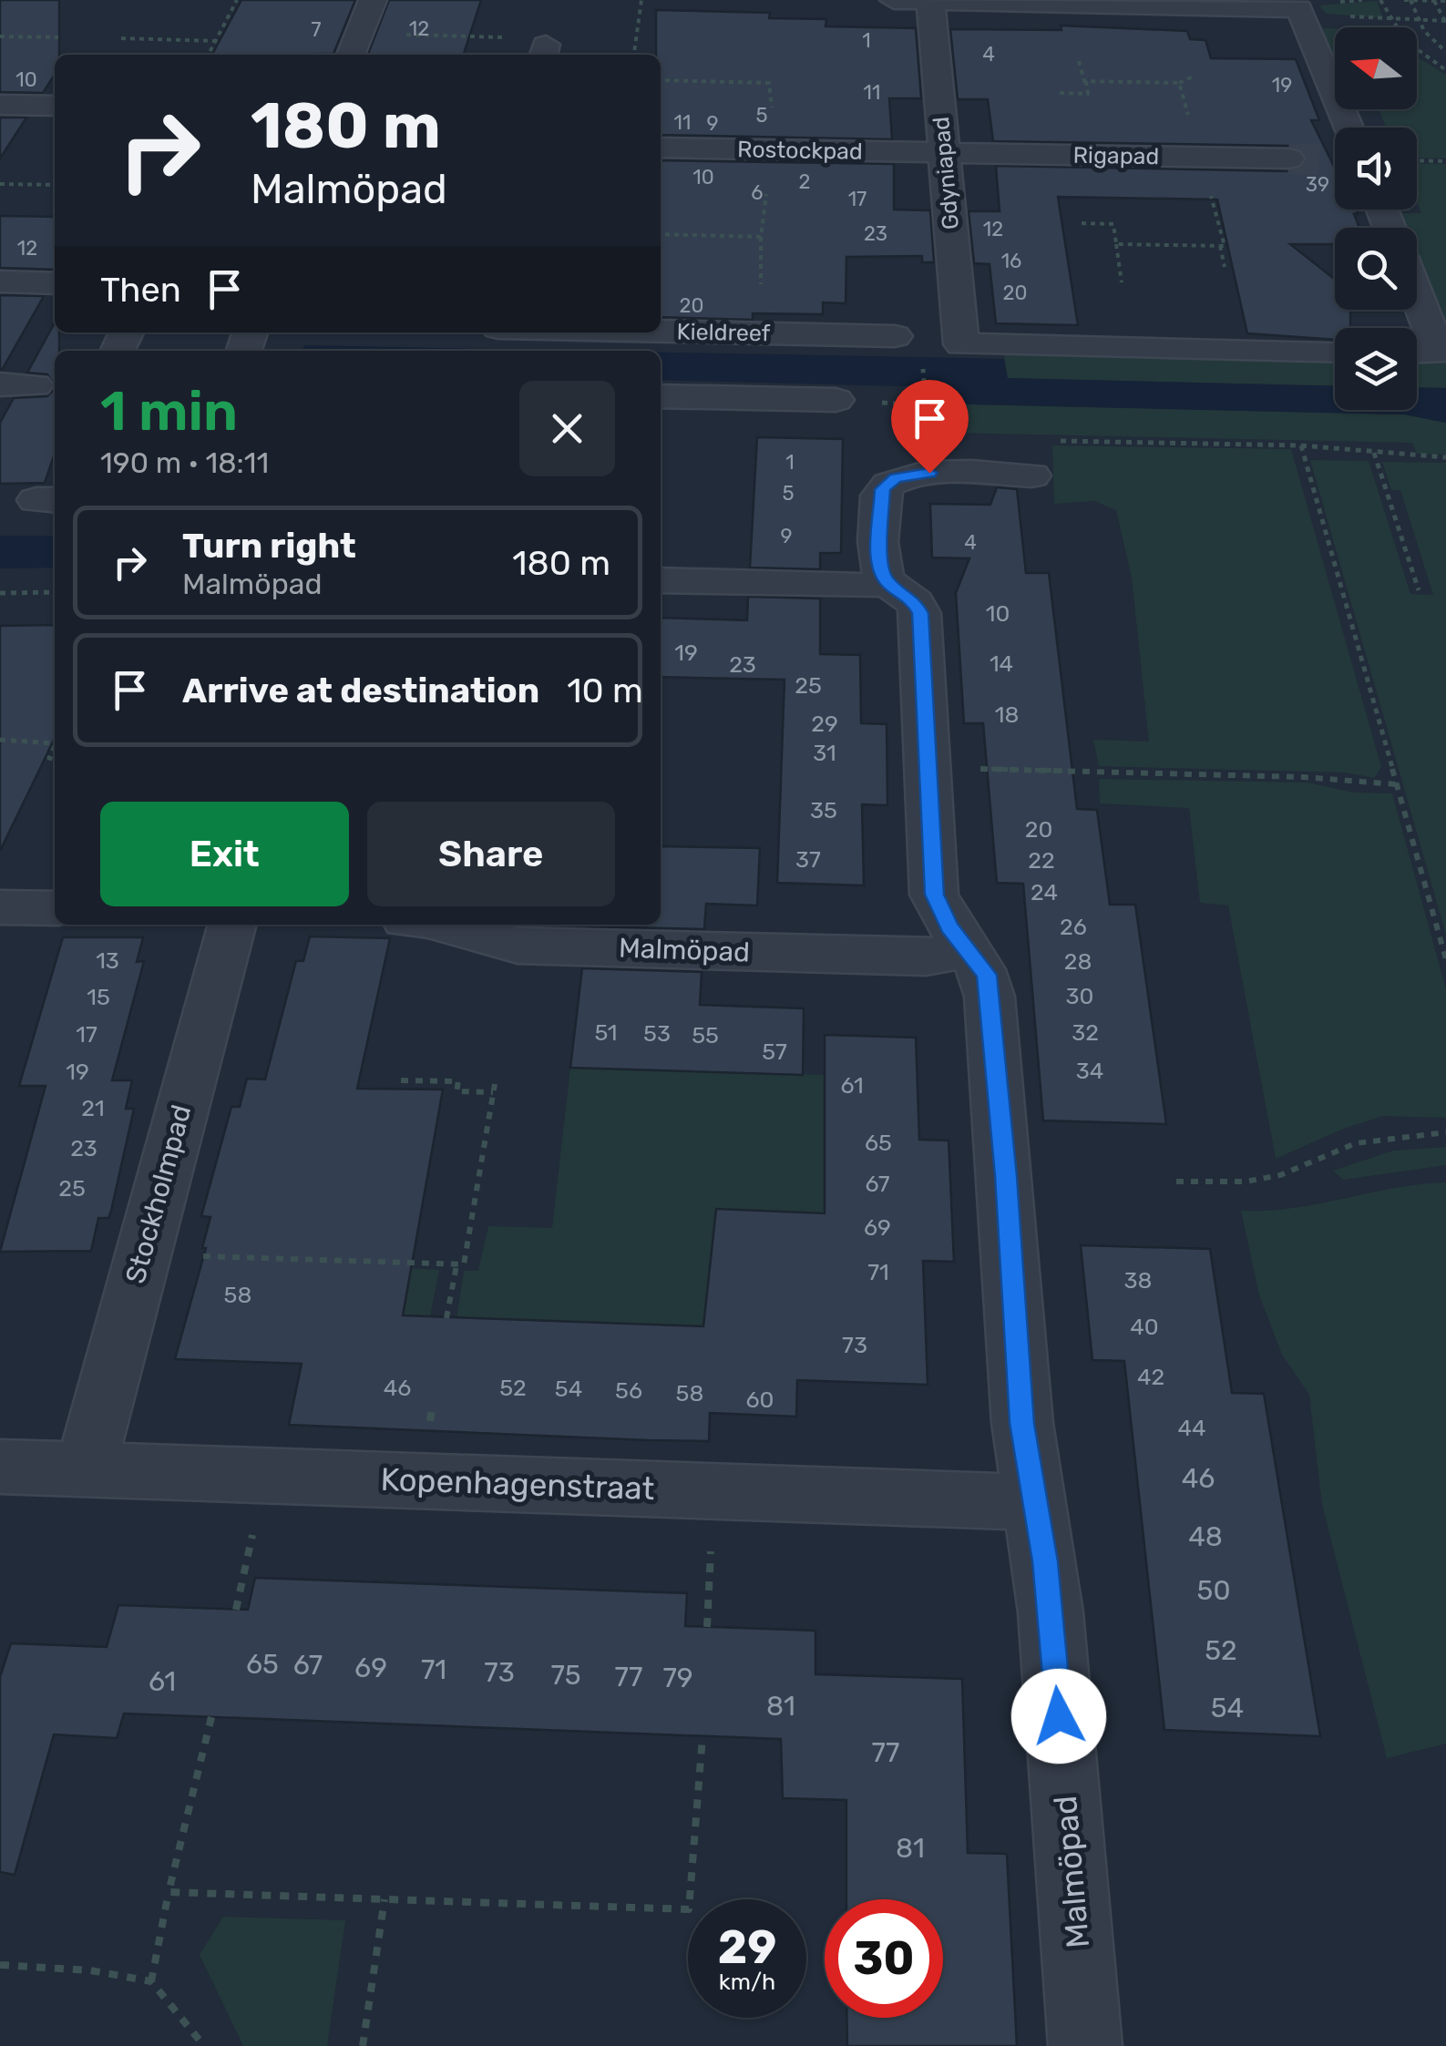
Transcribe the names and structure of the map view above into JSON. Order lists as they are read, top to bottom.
{
  "streets": {
    "street": [
      "Rostockpad",
      "Rigapad",
      "Gdyniapad",
      "Kieldreef",
      "Malmöpad",
      "Stockholmpad",
      "Kopenhagenstraat"
    ]
  },
  "crossings": [
    ["Rostockpad", "Rigapad"],
    ["Rostockpad", "Gdyniapad"],
    ["Rigapad", "Gdyniapad"],
    ["Malmöpad", "Kopenhagenstraat"],
    ["Stockholmpad", "Kopenhagenstraat"]
  ],
  "house_numbers": [
    "12",
    "7",
    "1",
    "4",
    "10",
    "19",
    "11",
    "5",
    "11",
    "9",
    "10",
    "2",
    "39",
    "6",
    "17",
    "12",
    "23",
    "12",
    "16",
    "20",
    "20",
    "1",
    "5",
    "9",
    "4",
    "10",
    "19",
    "14",
    "23",
    "25",
    "18",
    "29",
    "31",
    "35",
    "20",
    "37",
    "22",
    "24",
    "26",
    "13",
    "28",
    "30",
    "15",
    "51",
    "32",
    "53",
    "17",
    "55",
    "57",
    "34",
    "19",
    "61",
    "21",
    "65",
    "23",
    "67",
    "25",
    "69",
    "71",
    "38",
    "58",
    "40",
    "73",
    "42",
    "46",
    "52",
    "54",
    "56",
    "58",
    "60",
    "44",
    "46",
    "48",
    "50",
    "52",
    "65",
    "67",
    "69",
    "71",
    "73",
    "75",
    "77",
    "79",
    "61",
    "81",
    "54",
    "77",
    "81"
  ],
  "north": "left",
  "page": {
    "turn": ["180 m", "Malmöpad"],
    "then": "Then",
    "heading": ["1 min", "190 m · 18:11"],
    "list": [
      {
        "name": "Turn right",
        "note": "Malmöpad",
        "value": "180 m"
      },
      {
        "name": "Arrive at destination",
        "value": "10 m"
      }
    ],
    "buttons": ["Exit", "Share"],
    "speed": "29 km/h",
    "limit": "30"
  }
}
